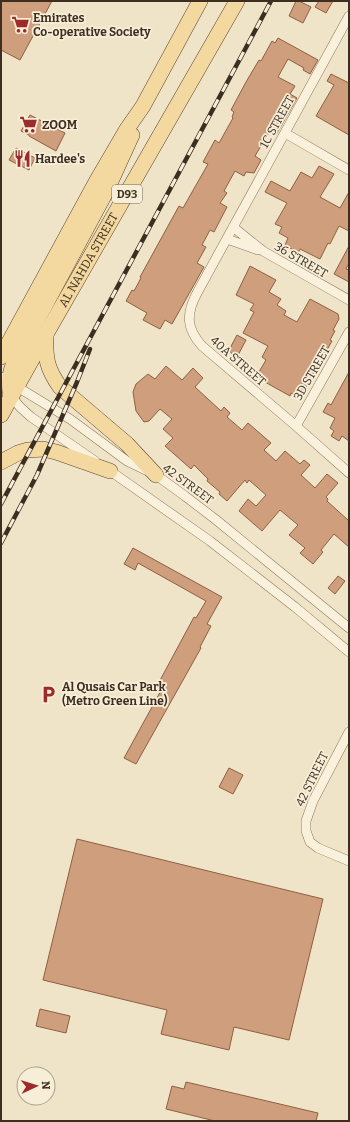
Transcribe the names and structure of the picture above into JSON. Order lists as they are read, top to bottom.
{
  "streets": {
    "main road": ["D93", "AL NAHDA STREET"],
    "street": [
      "1C STREET",
      "36 STREET",
      "40A STREET",
      "3D STREET",
      "42 STREET"
    ]
  },
  "crossings": [
    ["1C STREET", "36 STREET"],
    ["1C STREET", "40A STREET"],
    ["AL NAHDA STREET", "42 STREET"],
    ["36 STREET", "40A STREET"],
    ["40A STREET", "3D STREET"]
  ],
  "places": {
    "supermarket": ["Emirates Co-operative Society", "ZOOM"],
    "restaurant": ["Hardee's"],
    "parking": ["Al Qusais Car Park (Metro Green Line)"]
  },
  "north": "right"
}
